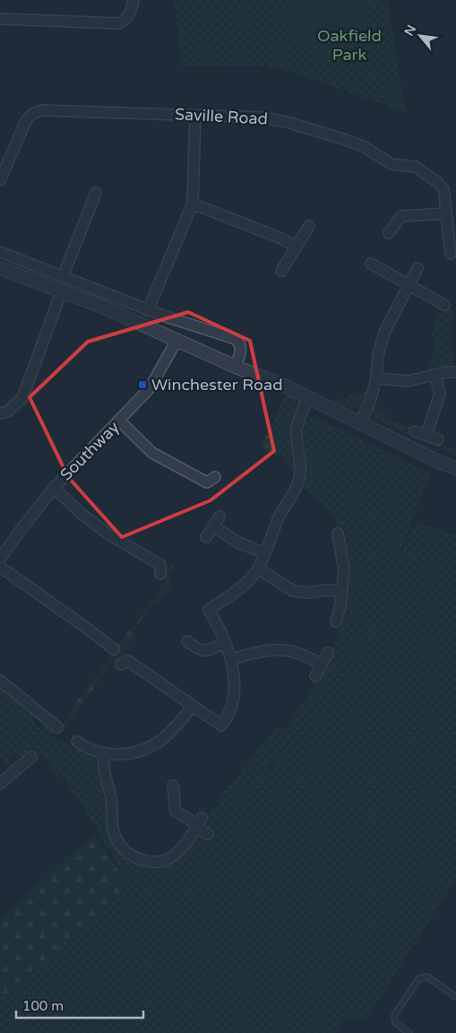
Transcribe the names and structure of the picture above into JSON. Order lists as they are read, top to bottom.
{
  "streets": {
    "street": ["Saville Road", "Southway"]
  },
  "parks": ["Oakfield Park"],
  "places": {
    "transit": ["Winchester Road"]
  },
  "scale_bar": "100 m",
  "north": "top left"
}
